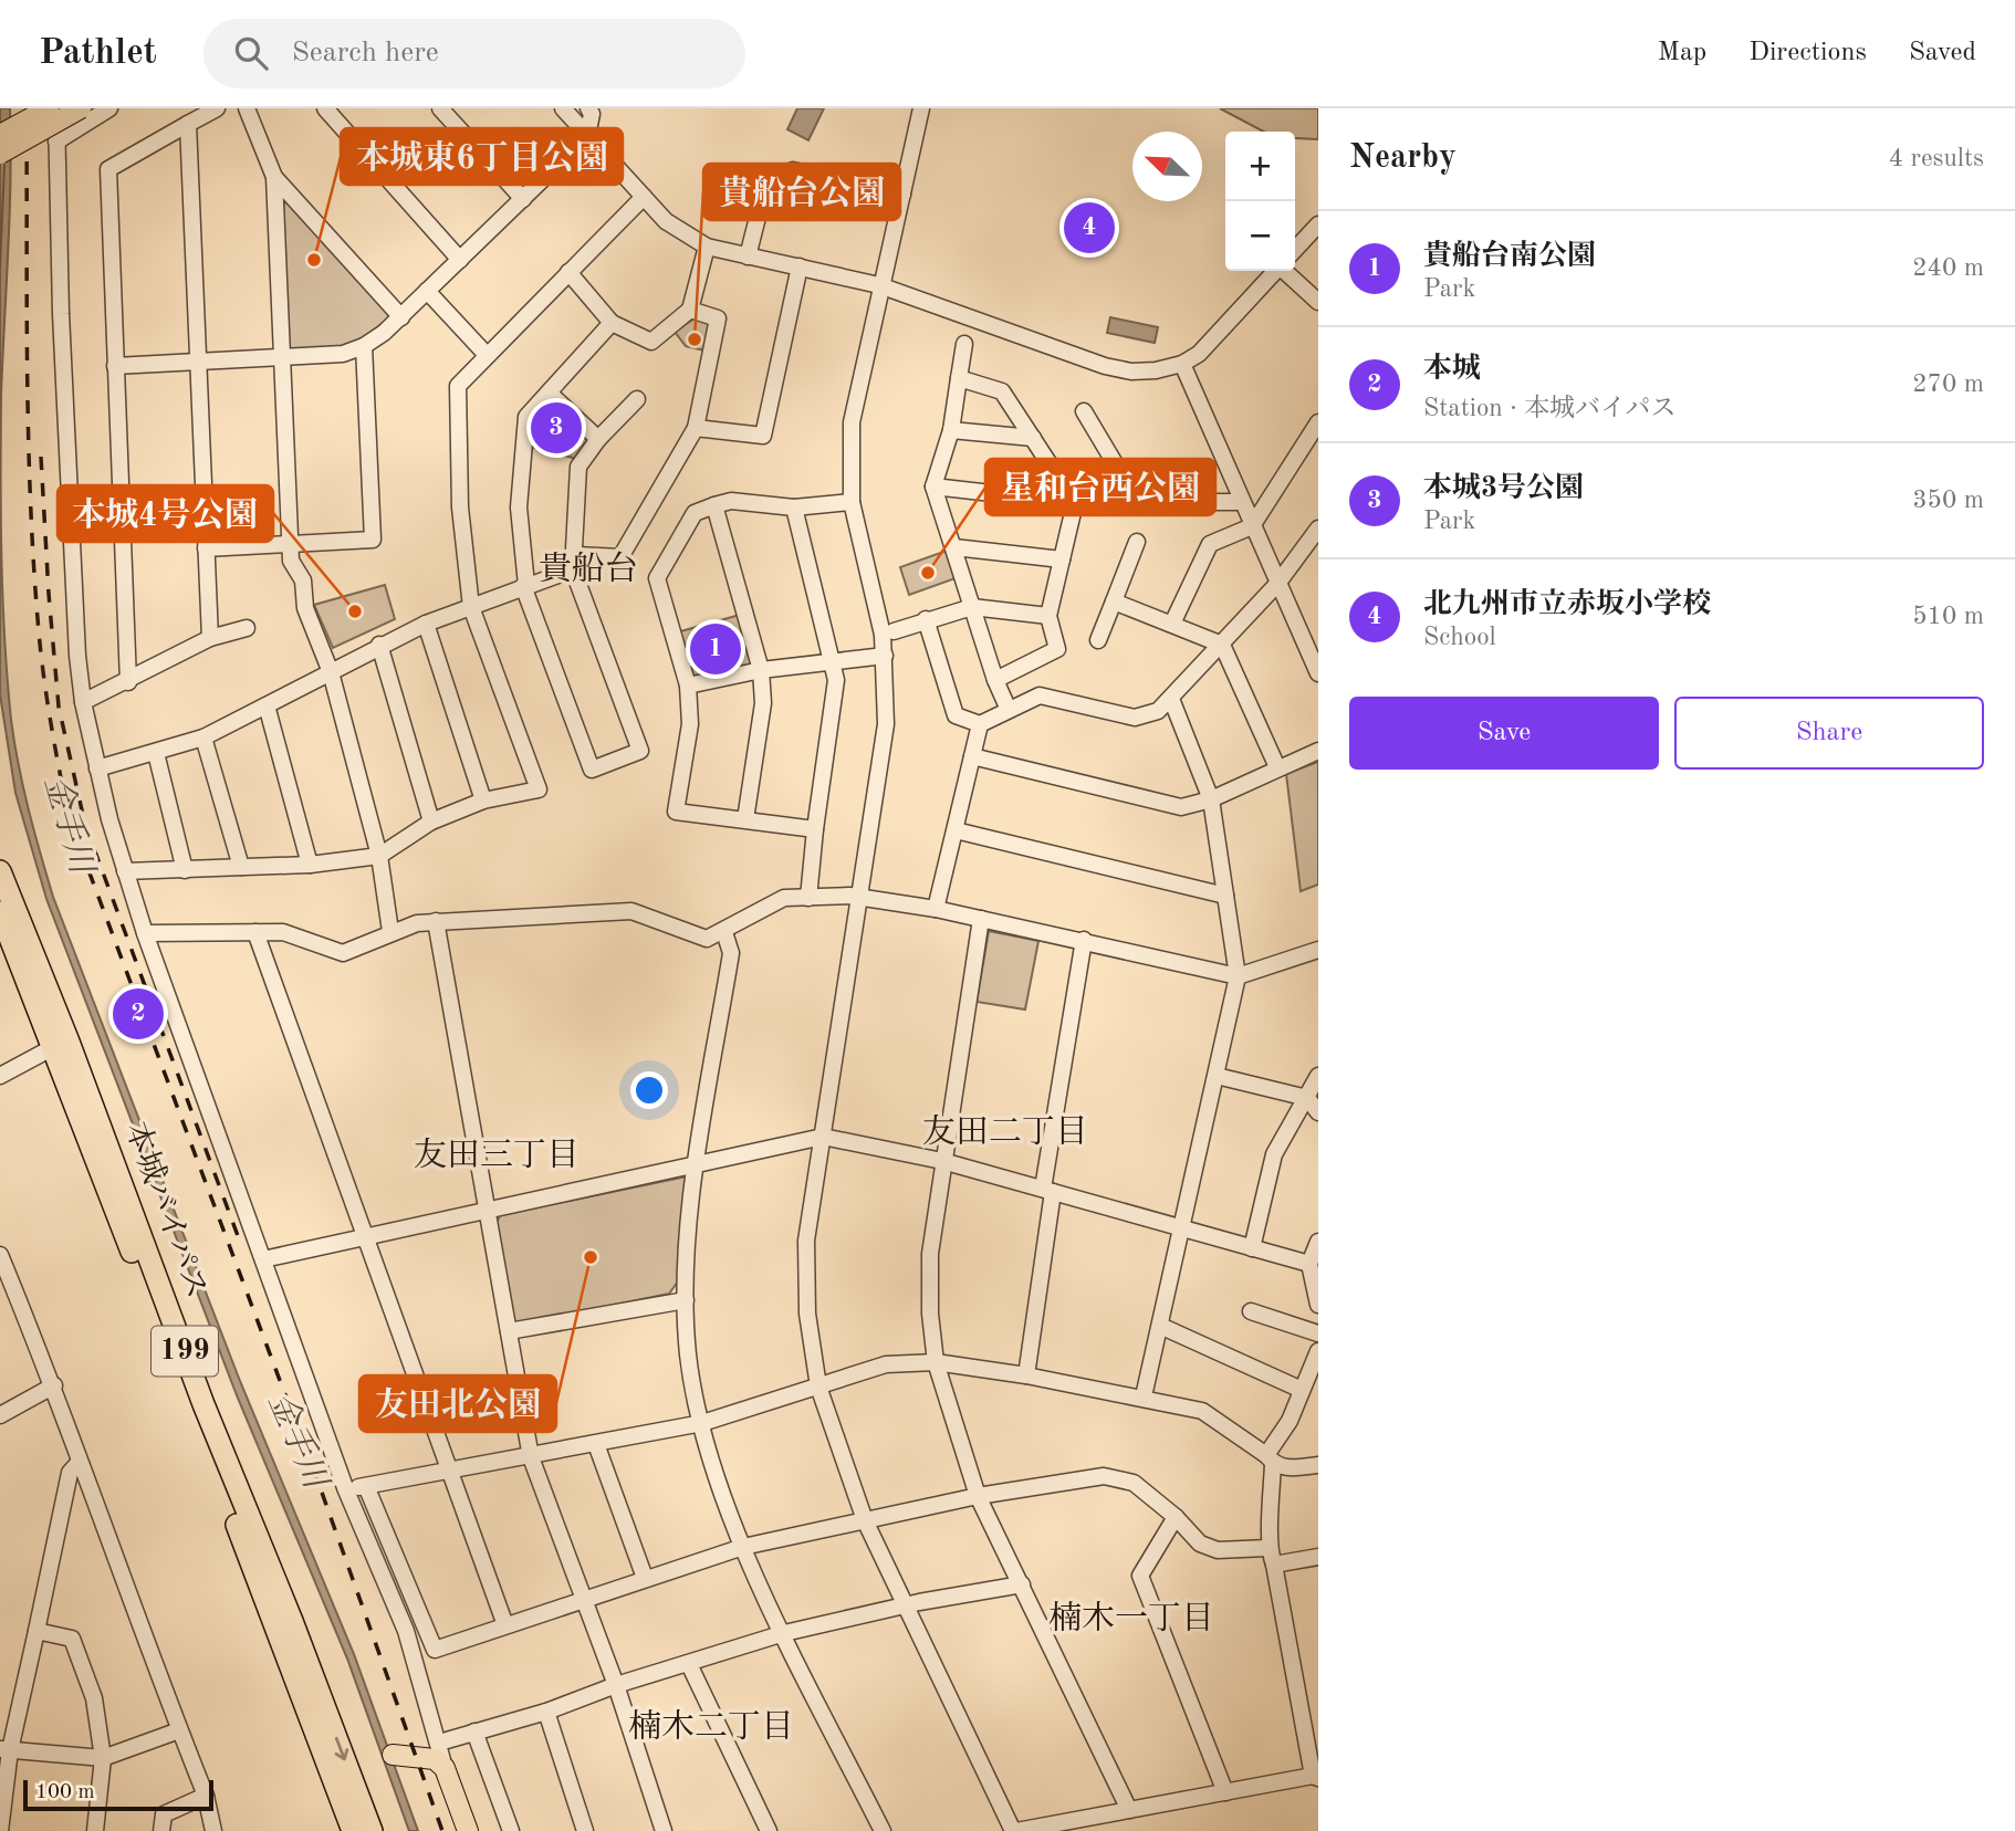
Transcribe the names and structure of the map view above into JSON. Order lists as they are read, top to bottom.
{
  "streets": {
    "highway": ["本城バイパス", "199"]
  },
  "districts": [
    "貴船台",
    "友田二丁目",
    "友田三丁目",
    "楠木一丁目",
    "楠木二丁目"
  ],
  "water": ["金手川"],
  "places": [
    "本城東6丁目公園",
    "貴船台公園",
    "星和台西公園",
    "本城4号公園",
    "友田北公園"
  ],
  "scale_bar": "100 m",
  "north": "top left",
  "page": {
    "header": "Pathlet",
    "search": "Search here",
    "nav": ["Map", "Directions", "Saved"],
    "heading": ["Nearby", "4 results"],
    "map_buttons": ["+", "−"],
    "pins": [
      "4",
      "3",
      "1",
      "2"
    ],
    "list": [
      {
        "mark": "1",
        "name": "貴船台南公園",
        "note": "Park",
        "value": "240 m"
      },
      {
        "mark": "2",
        "name": "本城",
        "note": "Station · 本城バイパス",
        "value": "270 m"
      },
      {
        "mark": "3",
        "name": "本城3号公園",
        "note": "Park",
        "value": "350 m"
      },
      {
        "mark": "4",
        "name": "北九州市立赤坂小学校",
        "note": "School",
        "value": "510 m"
      }
    ],
    "buttons": ["Save", "Share"],
    "scale": "100 m"
  }
}
